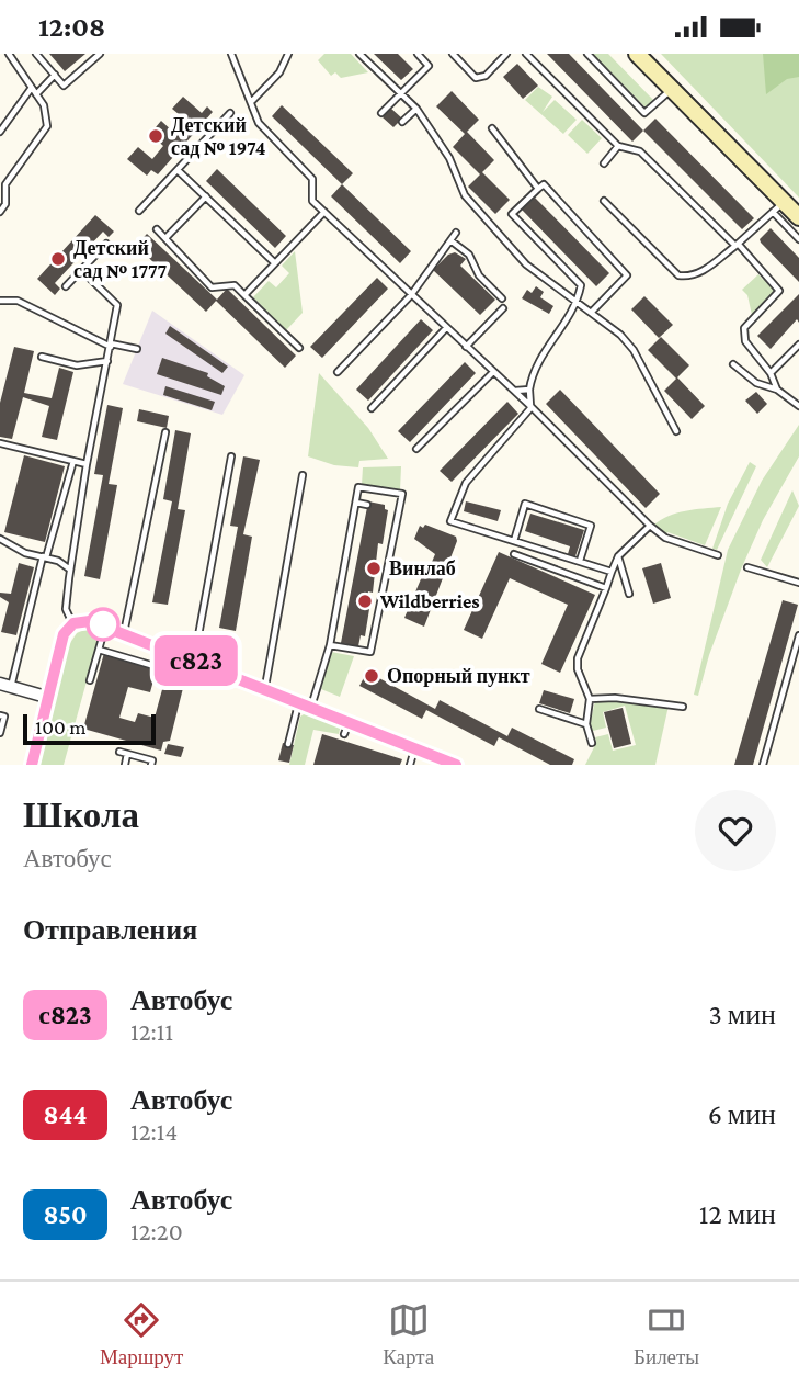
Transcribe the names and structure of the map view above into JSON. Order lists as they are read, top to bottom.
{
  "places": [
    "Детский сад № 1974",
    "Детский сад № 1777",
    "Винлаб",
    "Wildberries",
    "Опорный пункт"
  ],
  "lines": ["bus line с823"],
  "scale_bar": "100 m",
  "page": {
    "status": "12:08",
    "on_map": "с823",
    "scale": "100 m",
    "heading": [
      ["Школа", "Автобус"],
      "Отправления"
    ],
    "list": [
      {
        "mark": "с823",
        "name": "Автобус",
        "note": "12:11",
        "value": "3 мин"
      },
      {
        "mark": "844",
        "name": "Автобус",
        "note": "12:14",
        "value": "6 мин"
      },
      {
        "mark": "850",
        "name": "Автобус",
        "note": "12:20",
        "value": "12 мин"
      }
    ],
    "tabs": ["Маршрут", "Карта", "Билеты"]
  }
}
